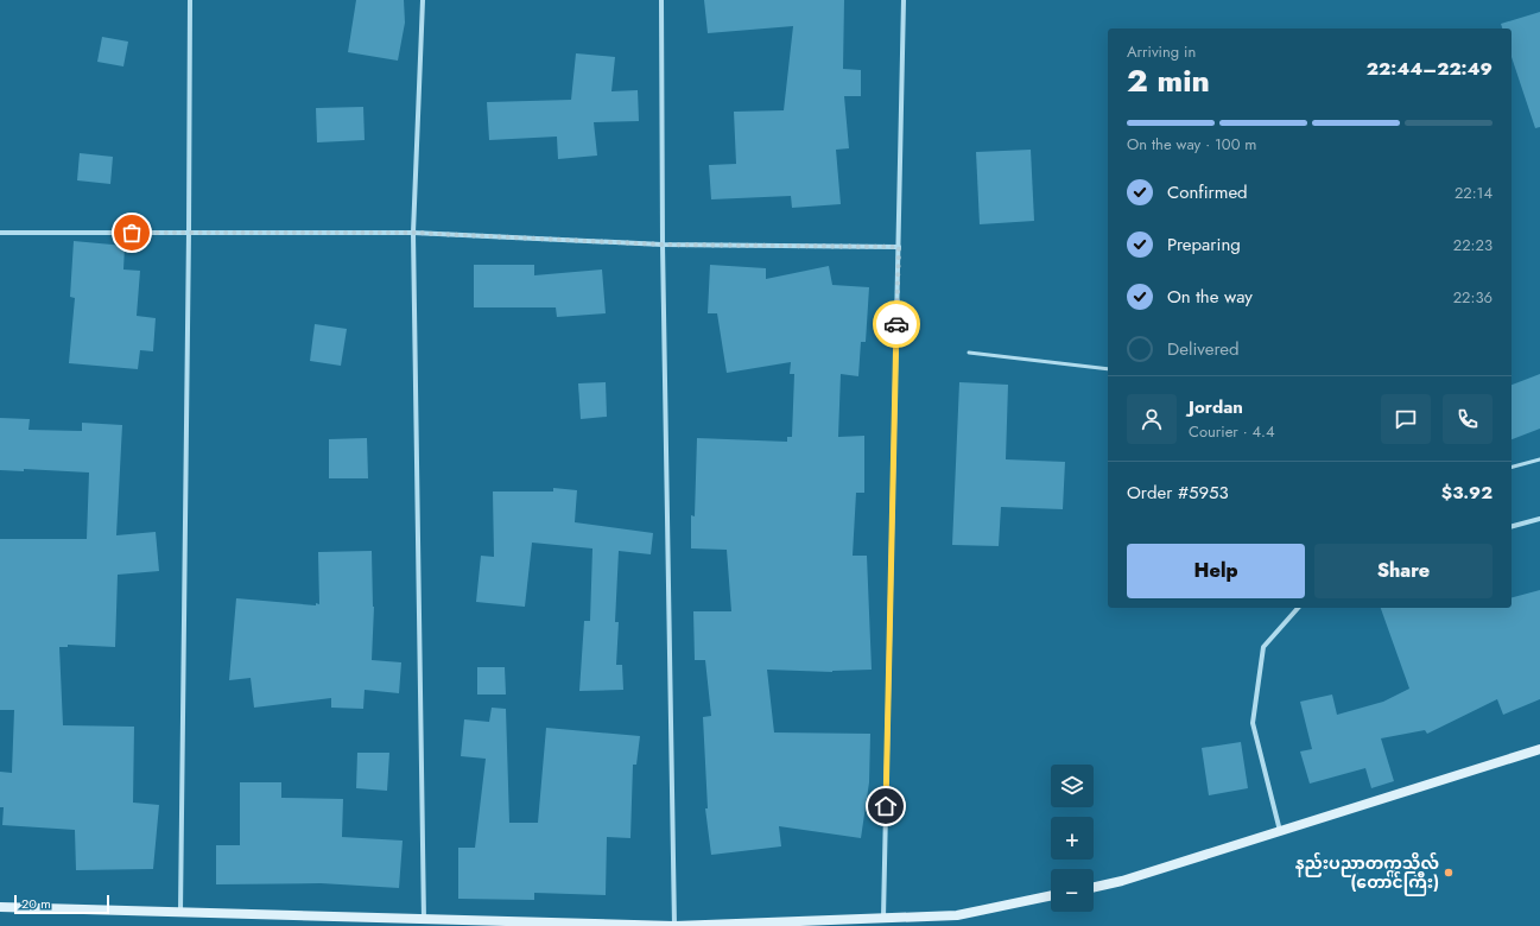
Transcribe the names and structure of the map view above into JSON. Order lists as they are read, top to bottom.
{
  "places": ["နည်းပညာတက္ကသိုလ် (တောင်ကြီး)"],
  "scale_bar": "20 m",
  "page": {
    "heading": ["2 min", "Arriving in", "22:44–22:49"],
    "panel": [
      "Jordan",
      "Courier · 4.4",
      "Order #5953",
      "$3.92"
    ],
    "bar": "On the way · 100 m",
    "list": [
      ["Confirmed", "22:14"],
      ["Preparing", "22:23"],
      ["On the way", "22:36"],
      "Delivered"
    ],
    "buttons": ["Help", "Share"],
    "map_buttons": ["+", "−"],
    "scale": "20 m"
  }
}
